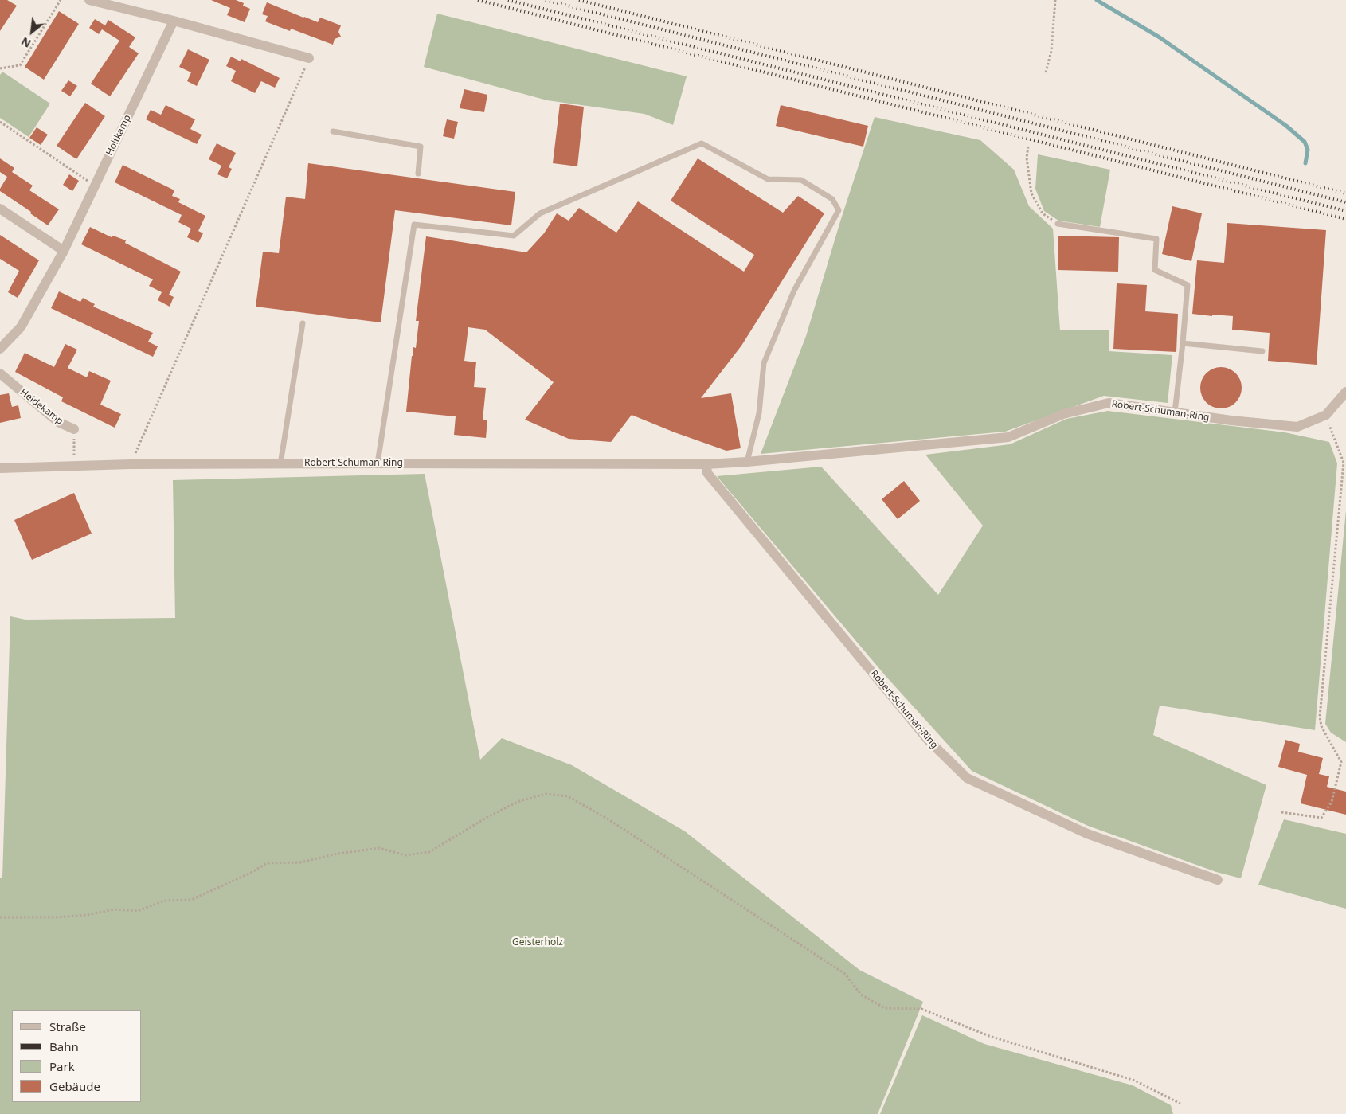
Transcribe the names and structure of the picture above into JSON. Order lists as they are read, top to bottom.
{
  "streets": {
    "street": ["Holtkamp", "Heidekamp", "Robert-Schuman-Ring"]
  },
  "crossings": [
    ["Heidekamp", "Robert-Schuman-Ring"]
  ],
  "parks": ["Geisterholz"],
  "legend": [
    "Straße",
    "Bahn",
    "Park",
    "Gebäude"
  ],
  "north": "bottom left"
}
